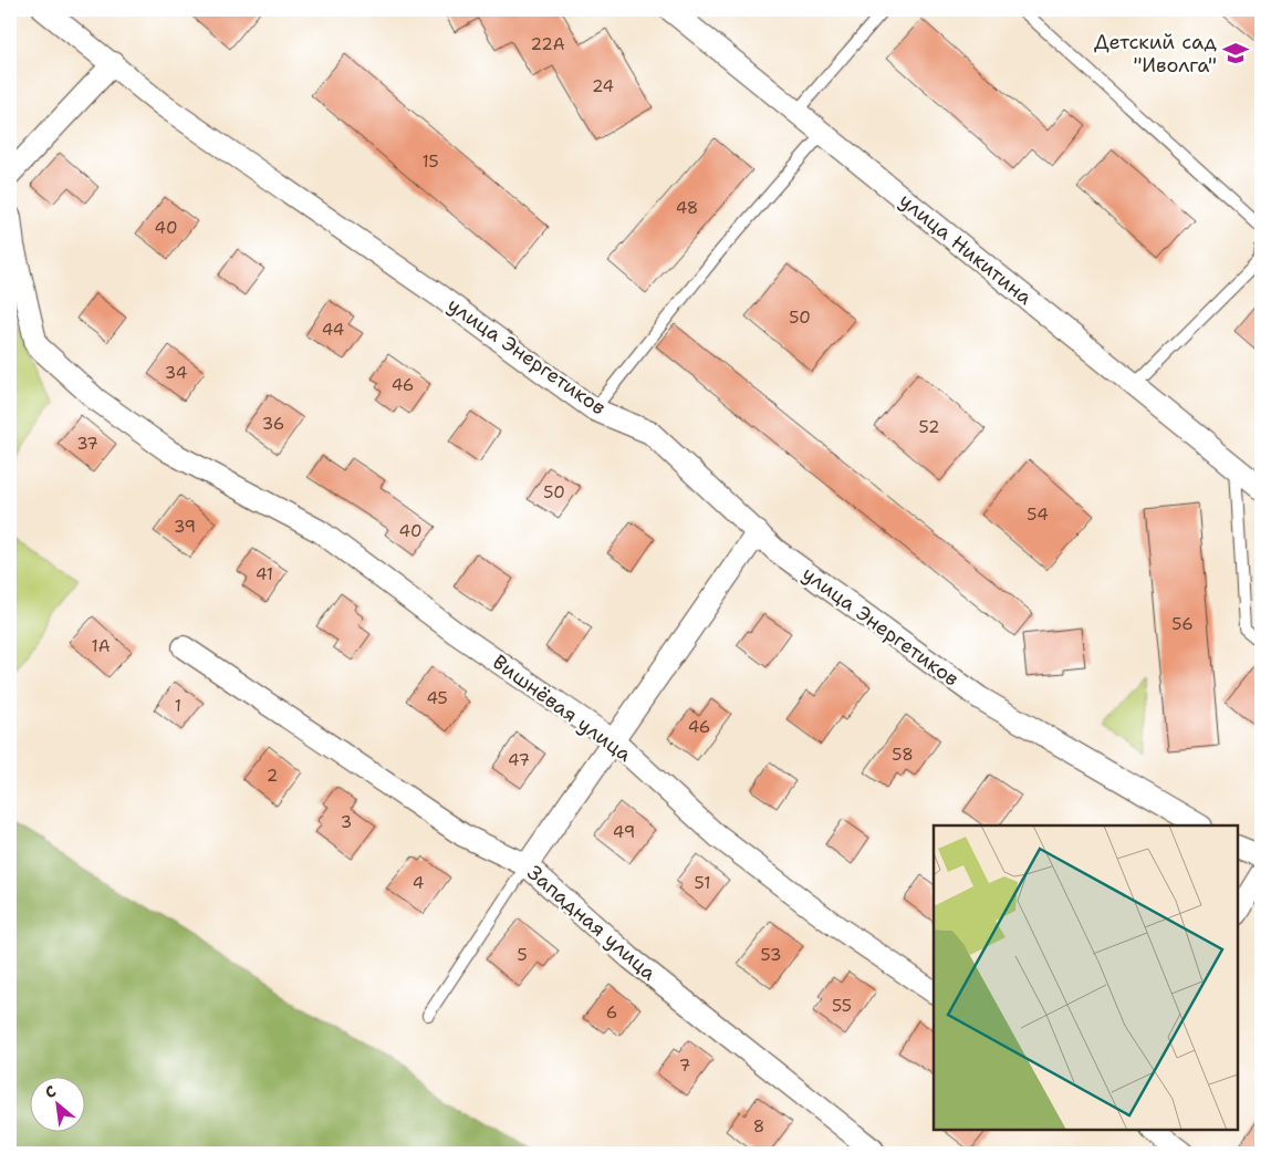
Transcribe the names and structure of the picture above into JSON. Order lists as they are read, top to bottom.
{
  "streets": {
    "street": [
      "улица Никитина",
      "улица Энергетиков",
      "Вишнёвая улица",
      "Западная улица"
    ]
  },
  "places": {
    "school or university": ["Детский сад \"Иволга\""]
  },
  "house_numbers": [
    "22А",
    "24",
    "15",
    "48",
    "40",
    "50",
    "44",
    "34",
    "46",
    "36",
    "52",
    "37",
    "50",
    "54",
    "39",
    "40",
    "41",
    "56",
    "1А",
    "45",
    "1",
    "46",
    "58",
    "47",
    "2",
    "3",
    "49",
    "4",
    "51",
    "5",
    "53",
    "55",
    "6",
    "7",
    "8"
  ],
  "north": "top left"
}
